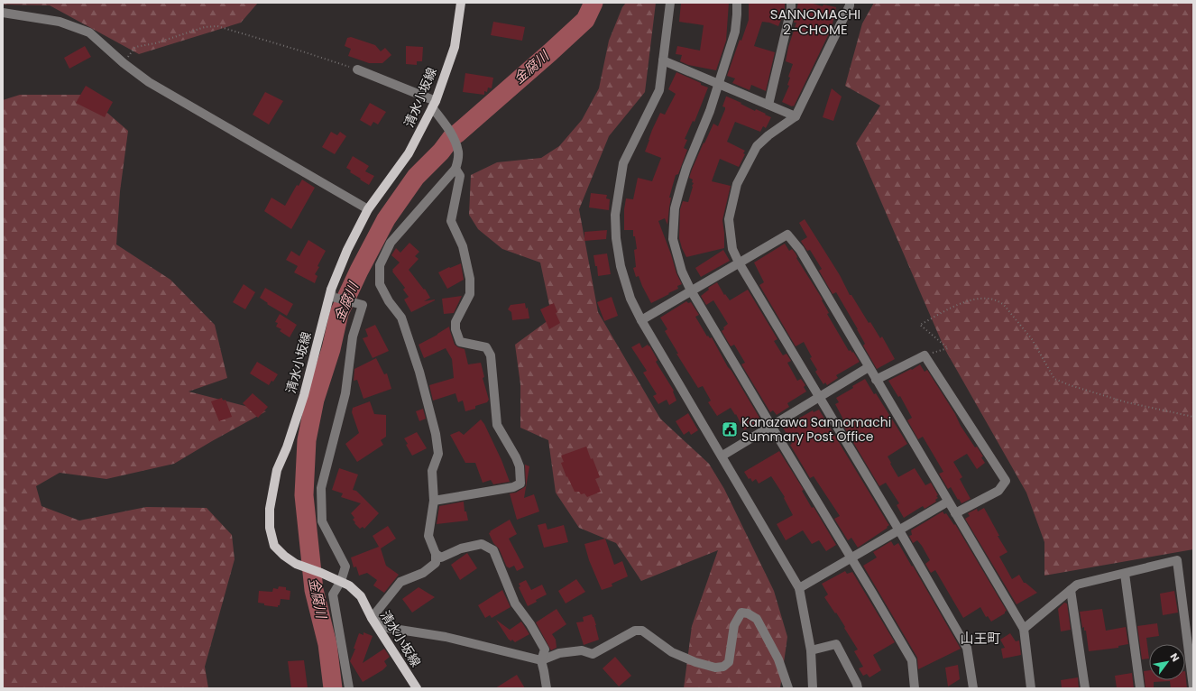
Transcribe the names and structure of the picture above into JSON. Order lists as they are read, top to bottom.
{
  "streets": {
    "main road": ["清水小坂線"]
  },
  "districts": ["SANNOMACHI 2-CHOME", "山王町"],
  "water": ["金腐川"],
  "places": {
    "public building": ["Kanazawa Sannomachi Summary Post Office"]
  },
  "north": "top right"
}
